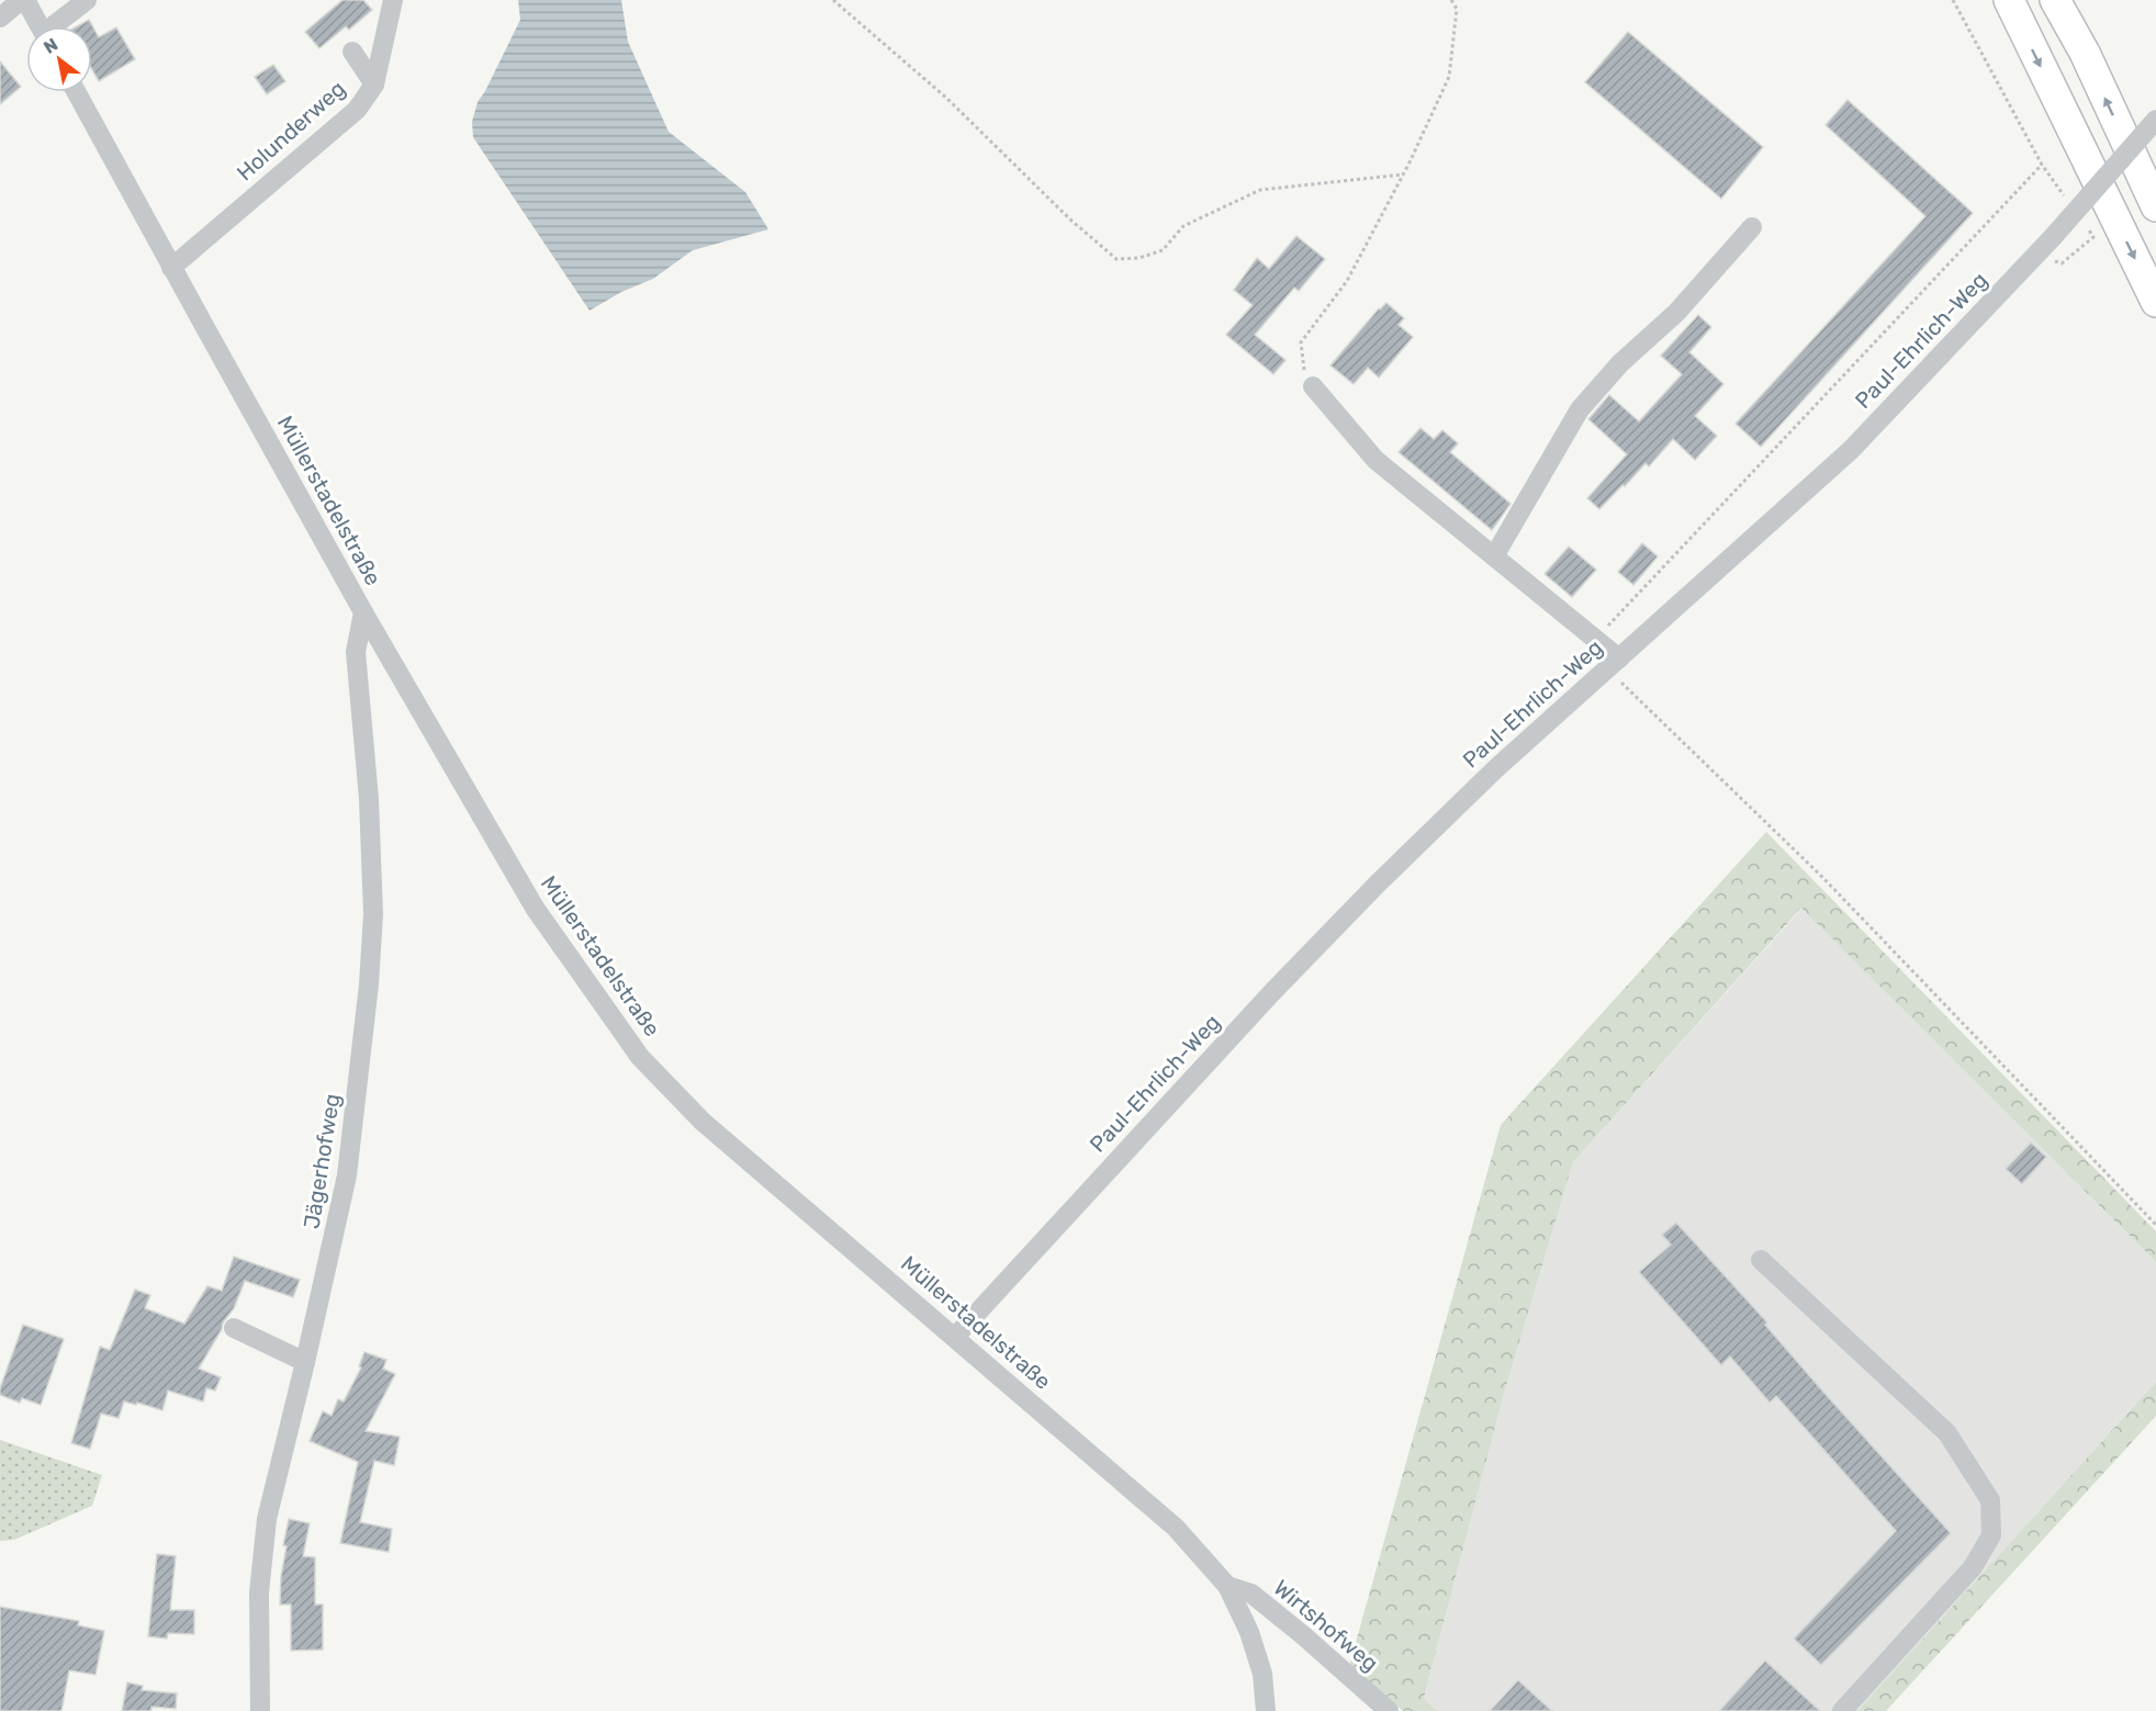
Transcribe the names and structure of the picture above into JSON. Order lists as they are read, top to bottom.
{
  "streets": {
    "street": [
      "Holunderweg",
      "Paul-Ehrlich-Weg",
      "Müllerstadelstraße",
      "Jägerhofweg",
      "Wirtshofweg"
    ]
  },
  "crossings": [
    ["Holunderweg", "Müllerstadelstraße"],
    ["Paul-Ehrlich-Weg", "Müllerstadelstraße"],
    ["Müllerstadelstraße", "Jägerhofweg"],
    ["Müllerstadelstraße", "Wirtshofweg"]
  ],
  "north": "top left"
}
